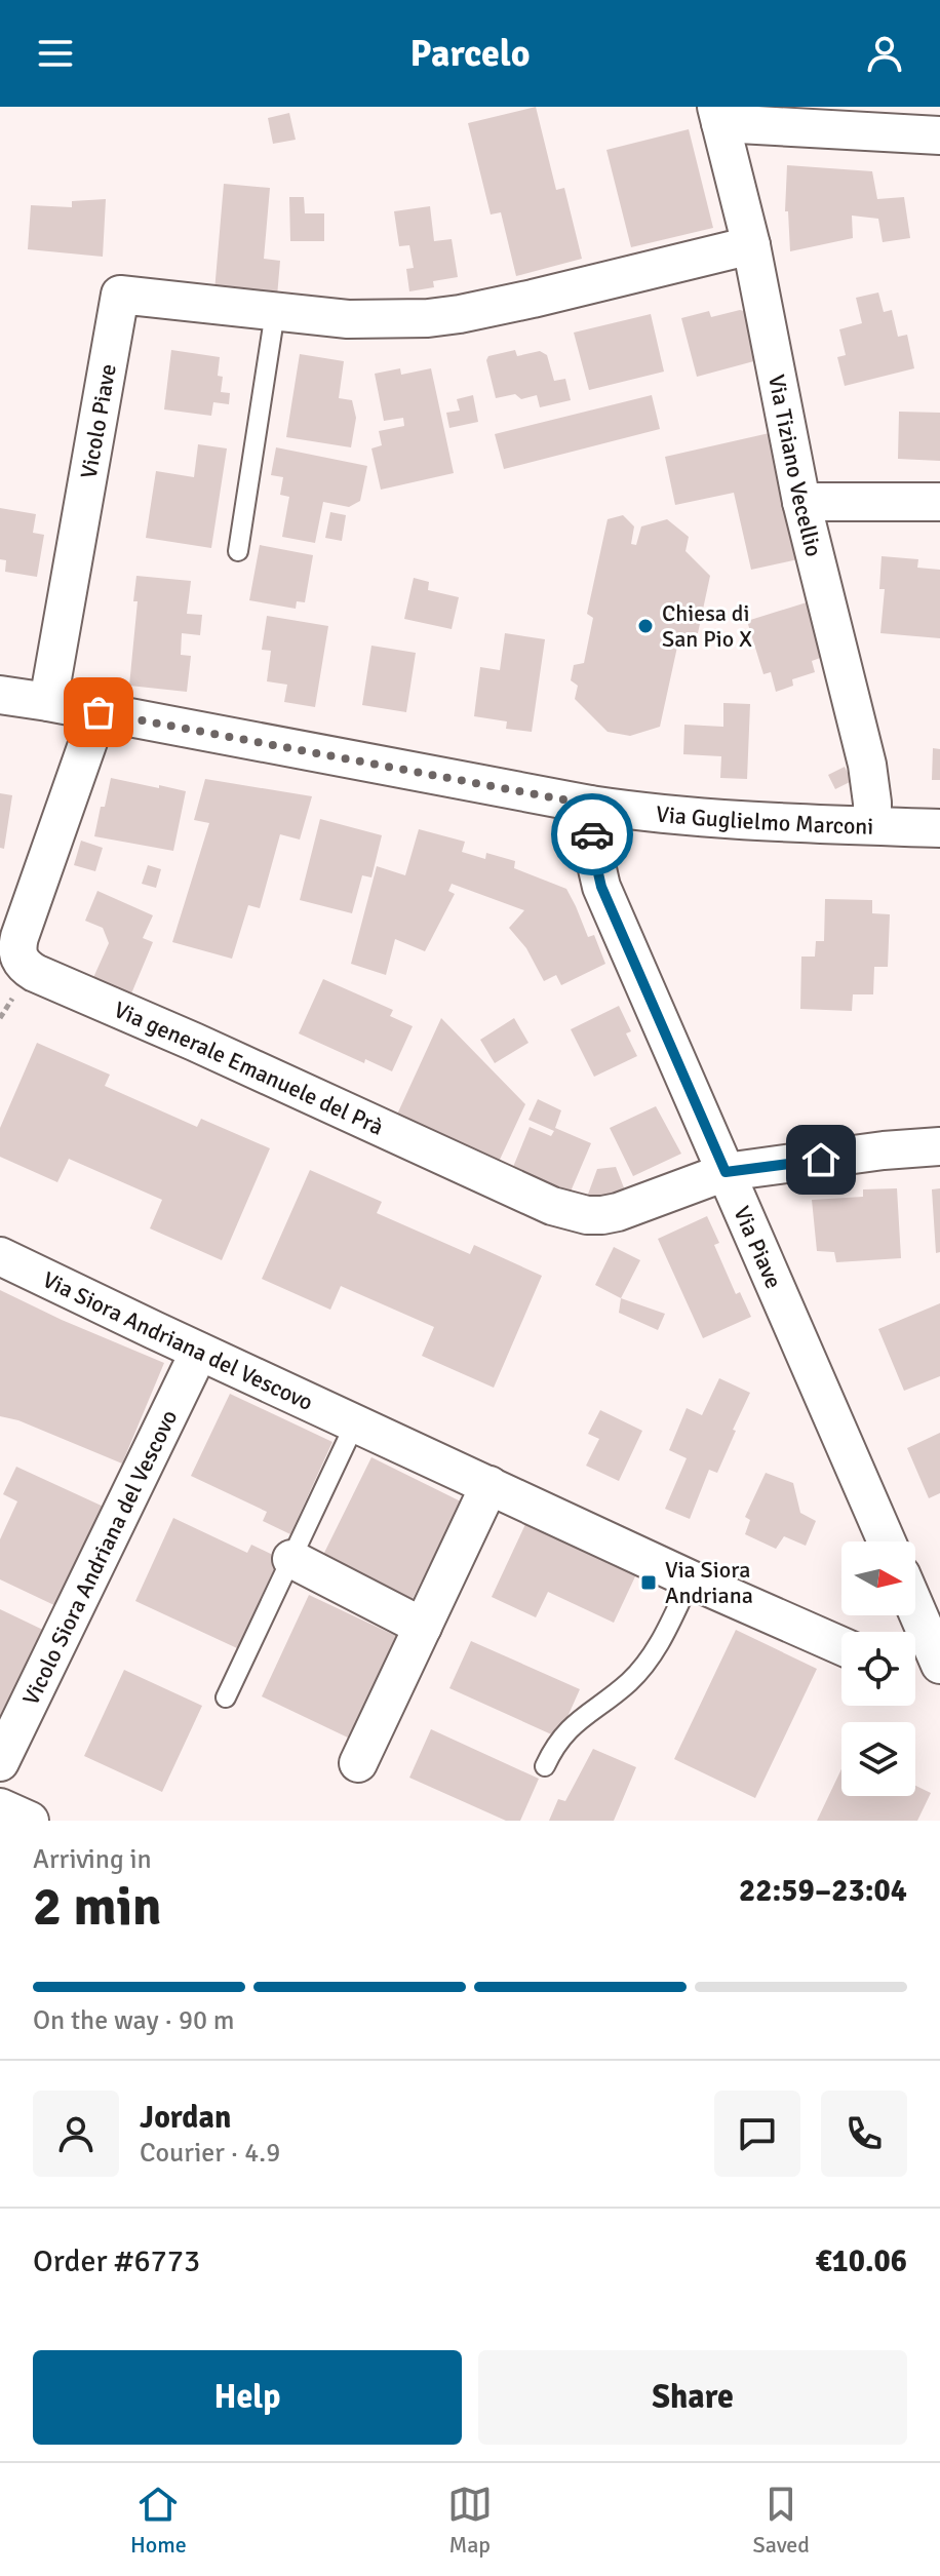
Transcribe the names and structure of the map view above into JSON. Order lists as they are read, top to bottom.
{
  "streets": {
    "street": [
      "Vicolo Piave",
      "Via Tiziano Vecellio",
      "Via Guglielmo Marconi",
      "Via generale Emanuele del Prà",
      "Via Piave",
      "Via Siora Andriana del Vescovo",
      "Vicolo Siora Andriana del Vescovo"
    ]
  },
  "crossings": [
    ["Vicolo Piave", "Via Tiziano Vecellio"],
    ["Via Tiziano Vecellio", "Via Guglielmo Marconi"],
    ["Via Guglielmo Marconi", "Via Piave"],
    ["Via generale Emanuele del Prà", "Via Piave"],
    ["Via Siora Andriana del Vescovo", "Vicolo Siora Andriana del Vescovo"]
  ],
  "places": {
    "other": ["Chiesa di San Pio X"],
    "transit": ["Via Siora Andriana"]
  },
  "north": "right",
  "page": {
    "header": "Parcelo",
    "heading": ["2 min", "Arriving in", "22:59–23:04"],
    "panel": [
      "Jordan",
      "Courier · 4.9",
      "Order #6773",
      "€10.06"
    ],
    "bar": "On the way · 90 m",
    "buttons": ["Help", "Share"],
    "tabs": ["Home", "Map", "Saved"]
  }
}
